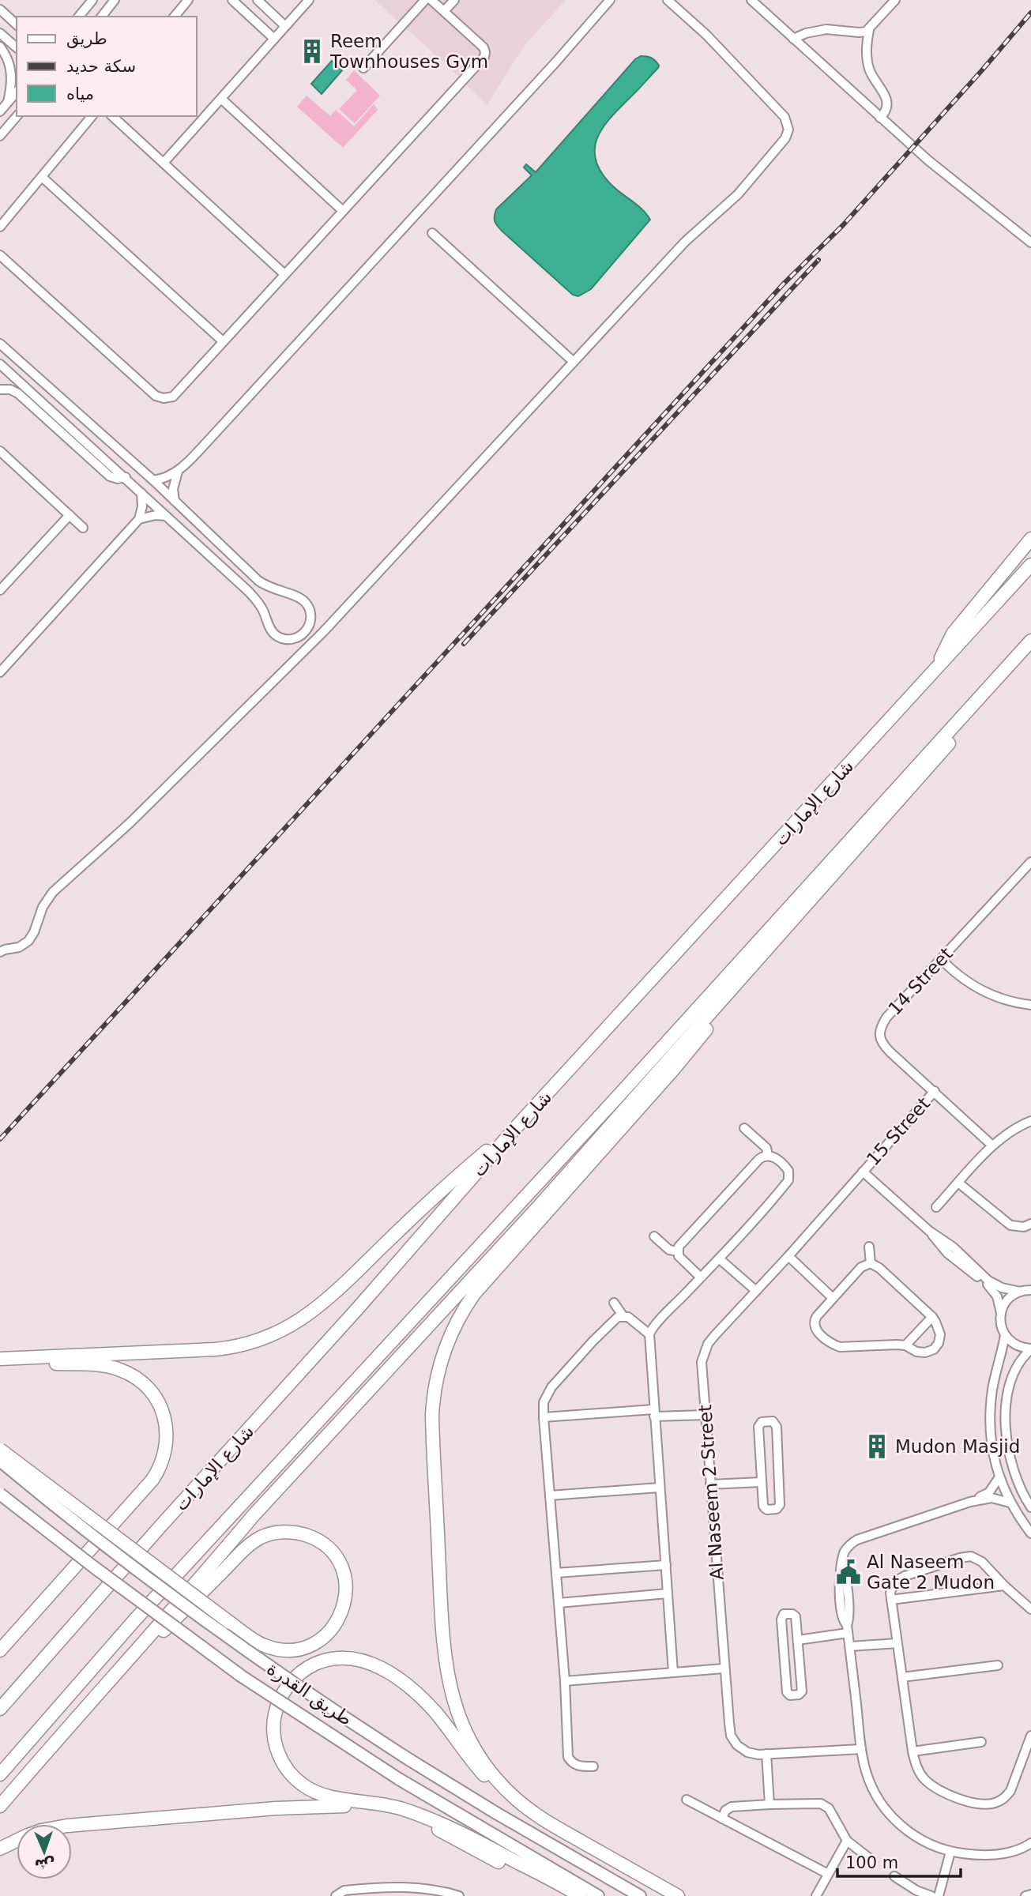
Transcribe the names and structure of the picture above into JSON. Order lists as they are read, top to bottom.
{
  "streets": {
    "highway": ["شارع الإمارات"],
    "main road": ["طريق القدرة"],
    "street": ["14 Street", "15 Street", "Al Naseem 2 Street"]
  },
  "crossings": [
    ["14 Street", "15 Street"],
    ["15 Street", "Al Naseem 2 Street"]
  ],
  "places": {
    "building": ["Reem Townhouses Gym", "Mudon Masjid"],
    "public building": ["Al Naseem Gate 2 Mudon"]
  },
  "legend": ["طريق", "سكة حديد", "مياه"],
  "scale_bar": "100 m",
  "north": "bottom"
}
